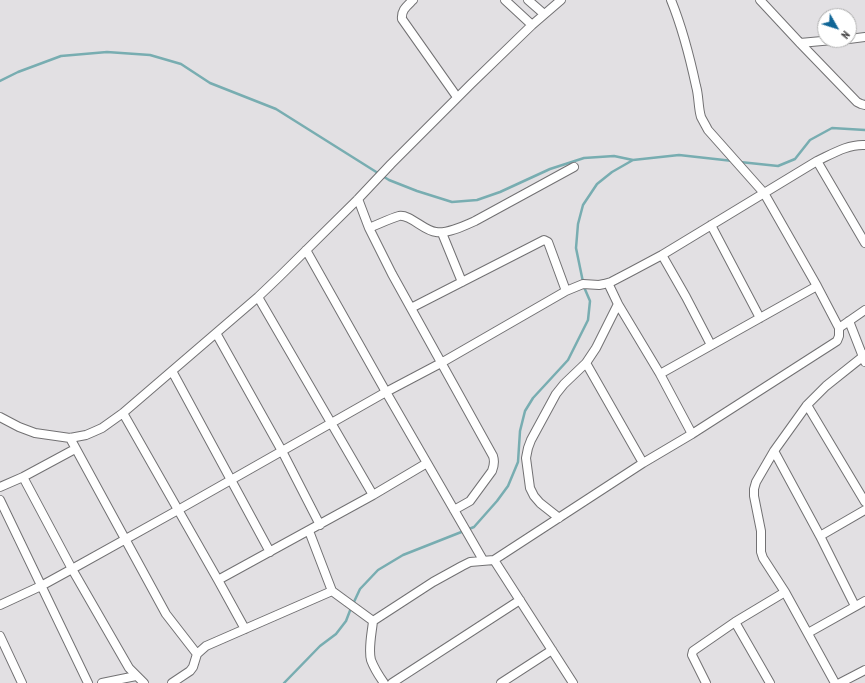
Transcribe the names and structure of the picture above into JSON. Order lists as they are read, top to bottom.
{
  "north": "bottom right"
}
